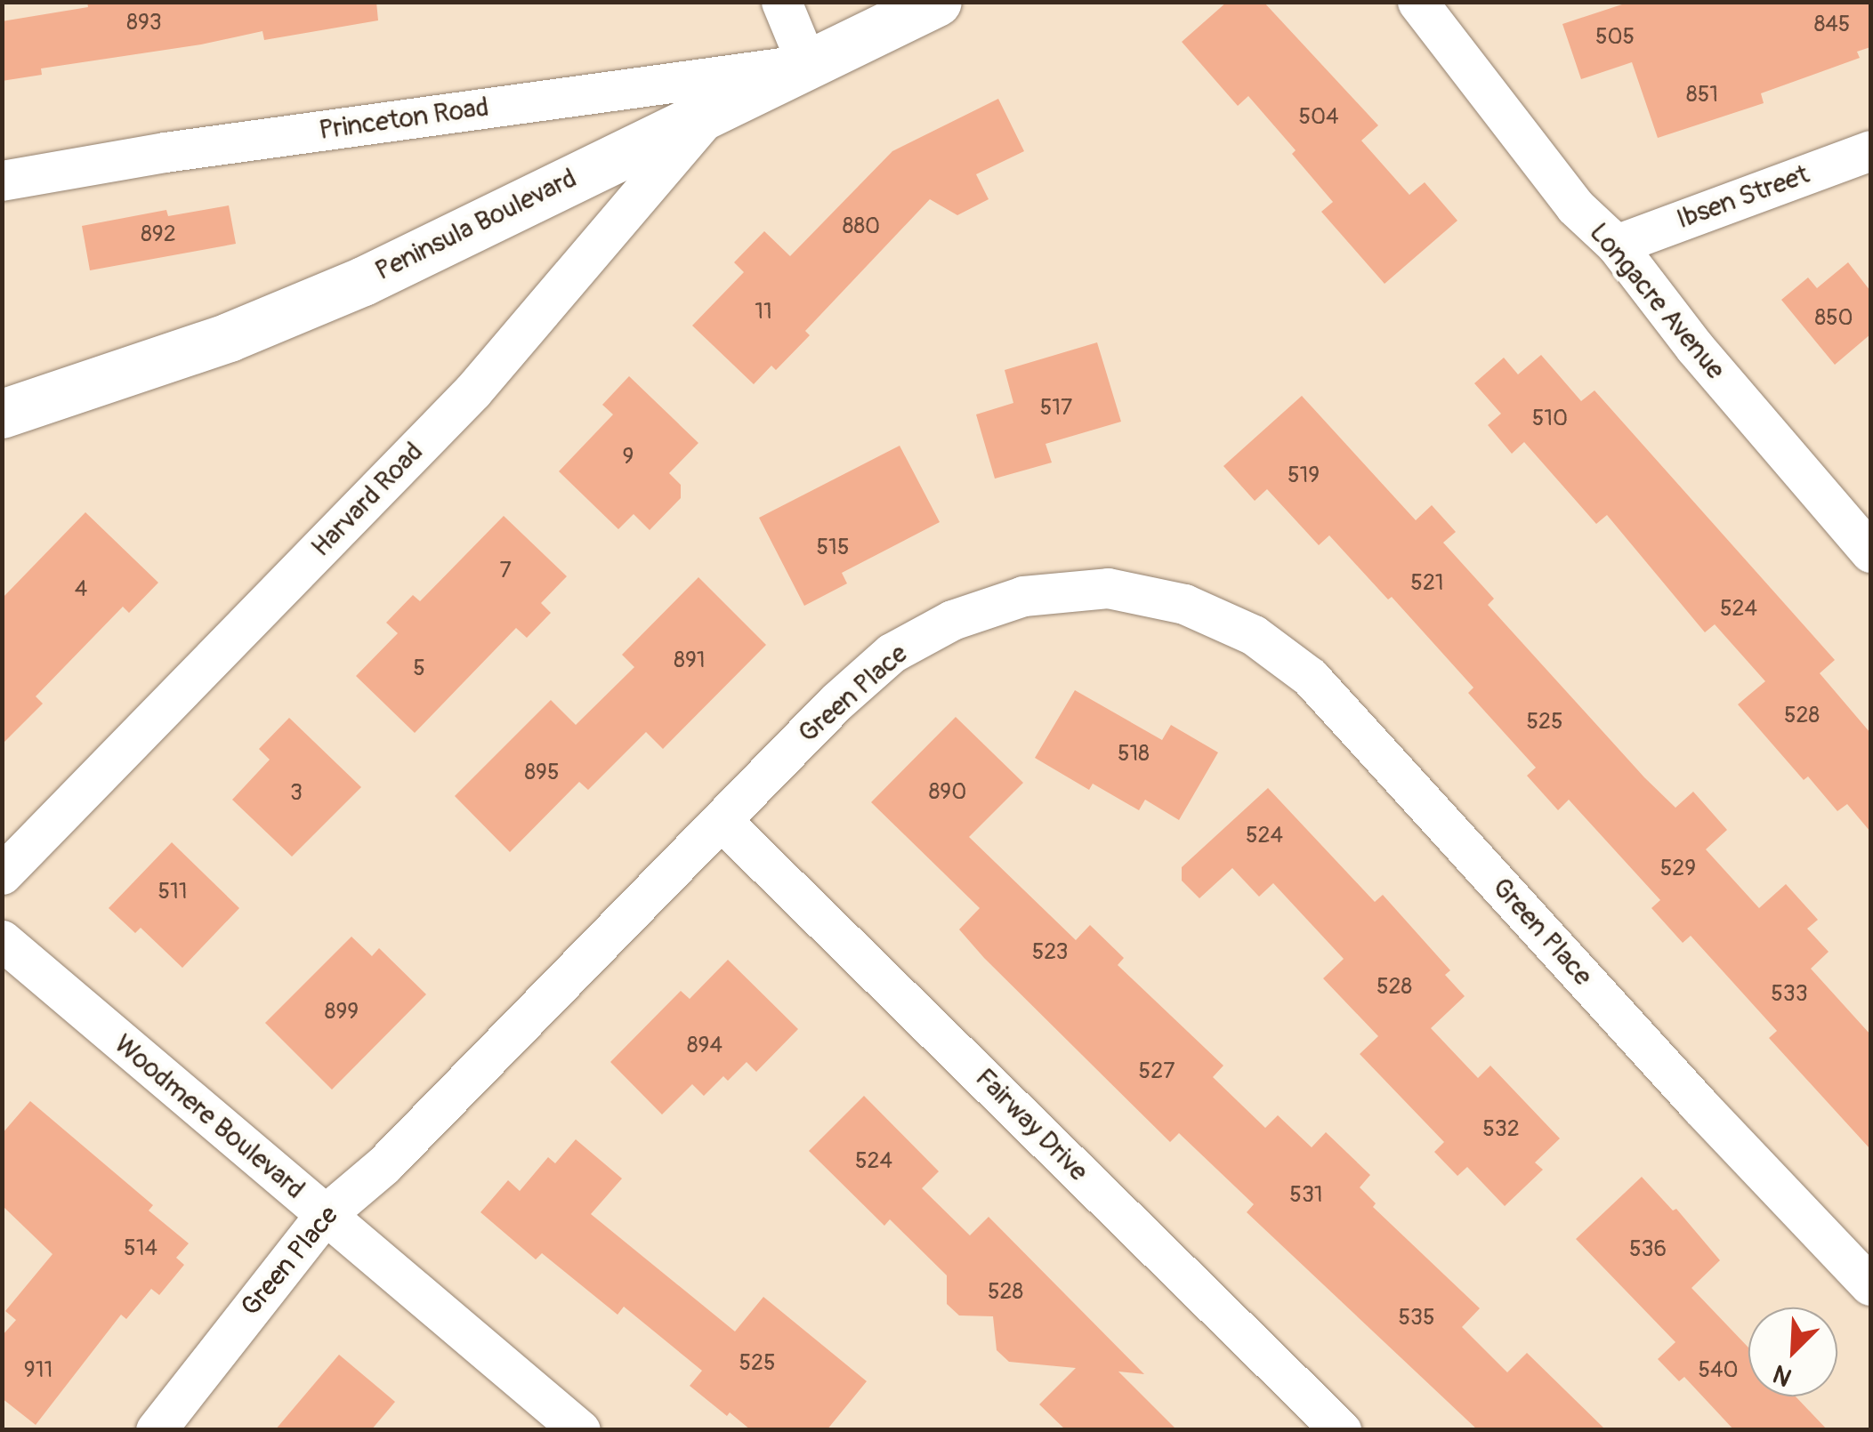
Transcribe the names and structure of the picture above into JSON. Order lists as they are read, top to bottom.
{
  "streets": {
    "main road": ["Peninsula Boulevard"],
    "street": [
      "Princeton Road",
      "Ibsen Street",
      "Longacre Avenue",
      "Harvard Road",
      "Green Place",
      "Woodmere Boulevard",
      "Fairway Drive"
    ]
  },
  "crossings": [
    ["Princeton Road", "Peninsula Boulevard"],
    ["Ibsen Street", "Longacre Avenue"],
    ["Peninsula Boulevard", "Harvard Road"],
    ["Green Place", "Woodmere Boulevard"],
    ["Green Place", "Fairway Drive"]
  ],
  "house_numbers": [
    "893",
    "845",
    "505",
    "851",
    "504",
    "880",
    "892",
    "11",
    "850",
    "517",
    "510",
    "9",
    "519",
    "515",
    "7",
    "521",
    "4",
    "524",
    "891",
    "5",
    "528",
    "525",
    "518",
    "895",
    "890",
    "3",
    "524",
    "529",
    "511",
    "523",
    "528",
    "533",
    "899",
    "894",
    "527",
    "532",
    "524",
    "531",
    "514",
    "536",
    "528",
    "535",
    "525",
    "911",
    "540"
  ],
  "north": "bottom left"
}
